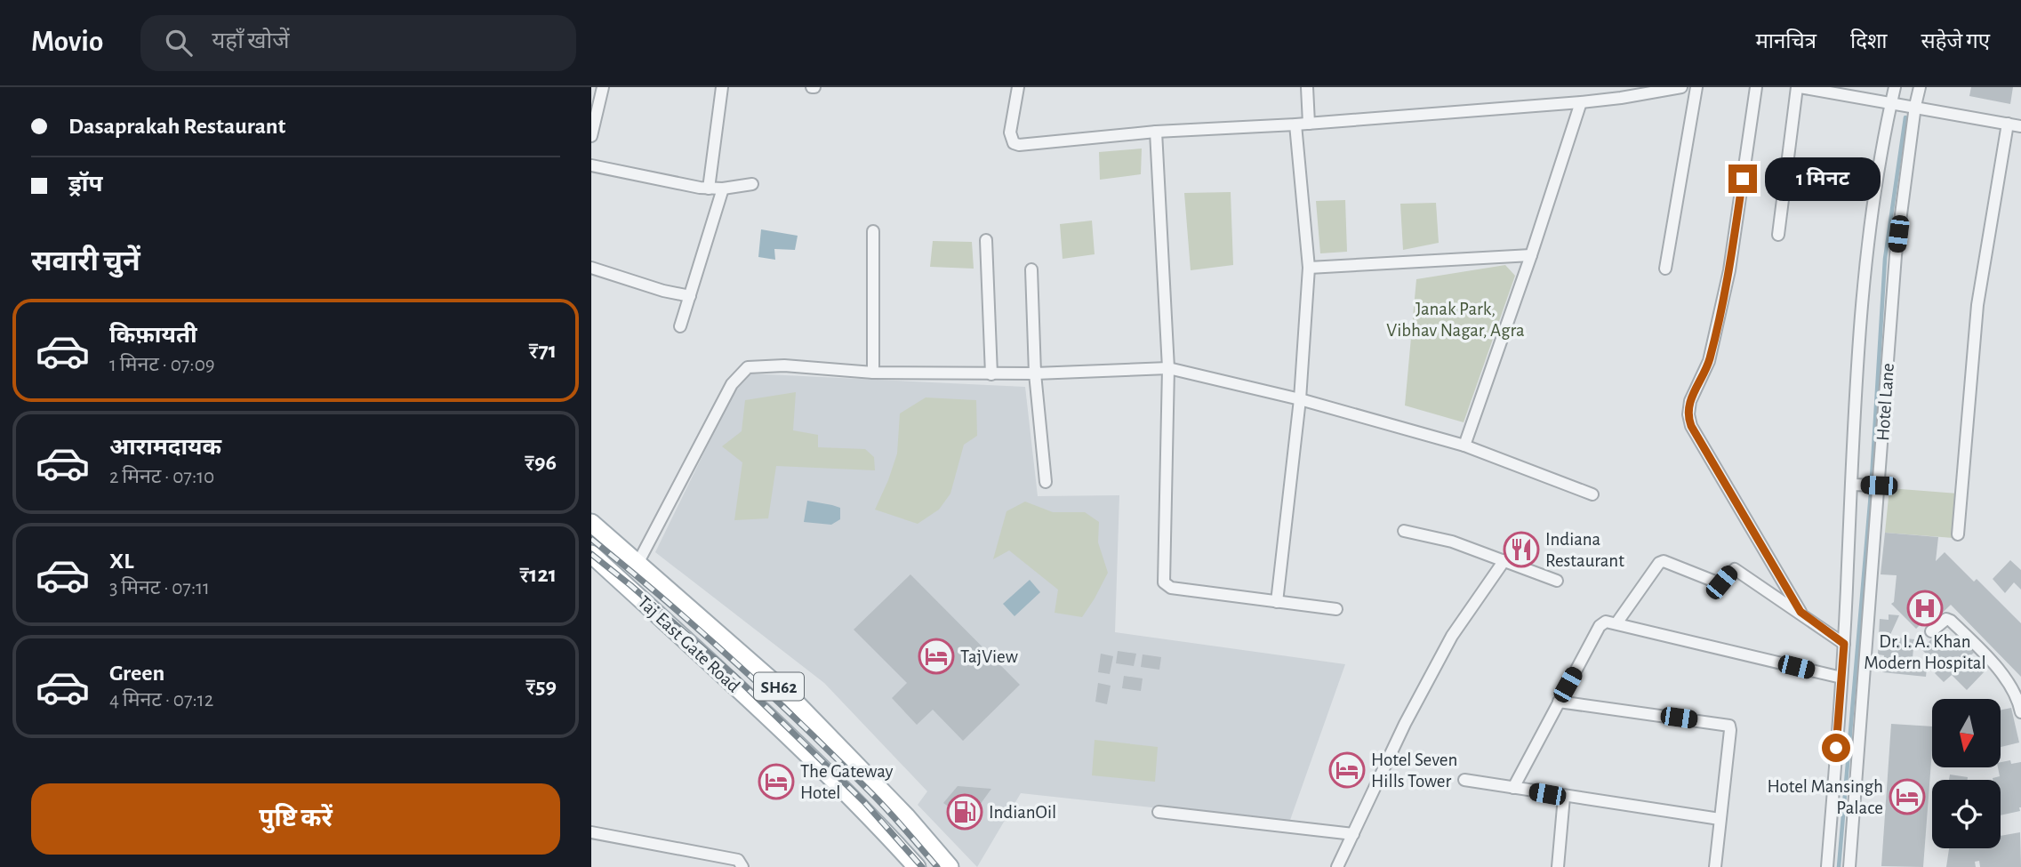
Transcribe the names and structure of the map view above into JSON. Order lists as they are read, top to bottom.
{
  "streets": {
    "main road": ["Taj East Gate Road", "SH62"],
    "street": ["Hotel Lane"]
  },
  "parks": ["Janak Park, Vibhav Nagar, Agra"],
  "places": {
    "restaurant": ["Indiana Restaurant"],
    "hospital": ["Dr. I. A. Khan Modern Hospital"],
    "hotel": [
      "TajView",
      "Hotel Seven Hills Tower",
      "The Gateway Hotel",
      "Hotel Mansingh Palace"
    ],
    "fuel station": ["IndianOil"]
  },
  "north": "bottom",
  "page": {
    "header": "Movio",
    "search": "यहाँ खोजें",
    "nav": ["मानचित्र", "दिशा", "सहेजे गए"],
    "banner": ["Dasaprakah Restaurant", "ड्रॉप"],
    "bubble": "1 मिनट",
    "heading": "सवारी चुनें",
    "list": [
      {
        "name": "किफ़ायती",
        "note": "1 मिनट · 07:09",
        "value": "₹71"
      },
      {
        "name": "आरामदायक",
        "note": "2 मिनट · 07:10",
        "value": "₹96"
      },
      {
        "name": "XL",
        "note": "3 मिनट · 07:11",
        "value": "₹121"
      },
      {
        "name": "Green",
        "note": "4 मिनट · 07:12",
        "value": "₹59"
      }
    ],
    "buttons": "पुष्टि करें"
  }
}
